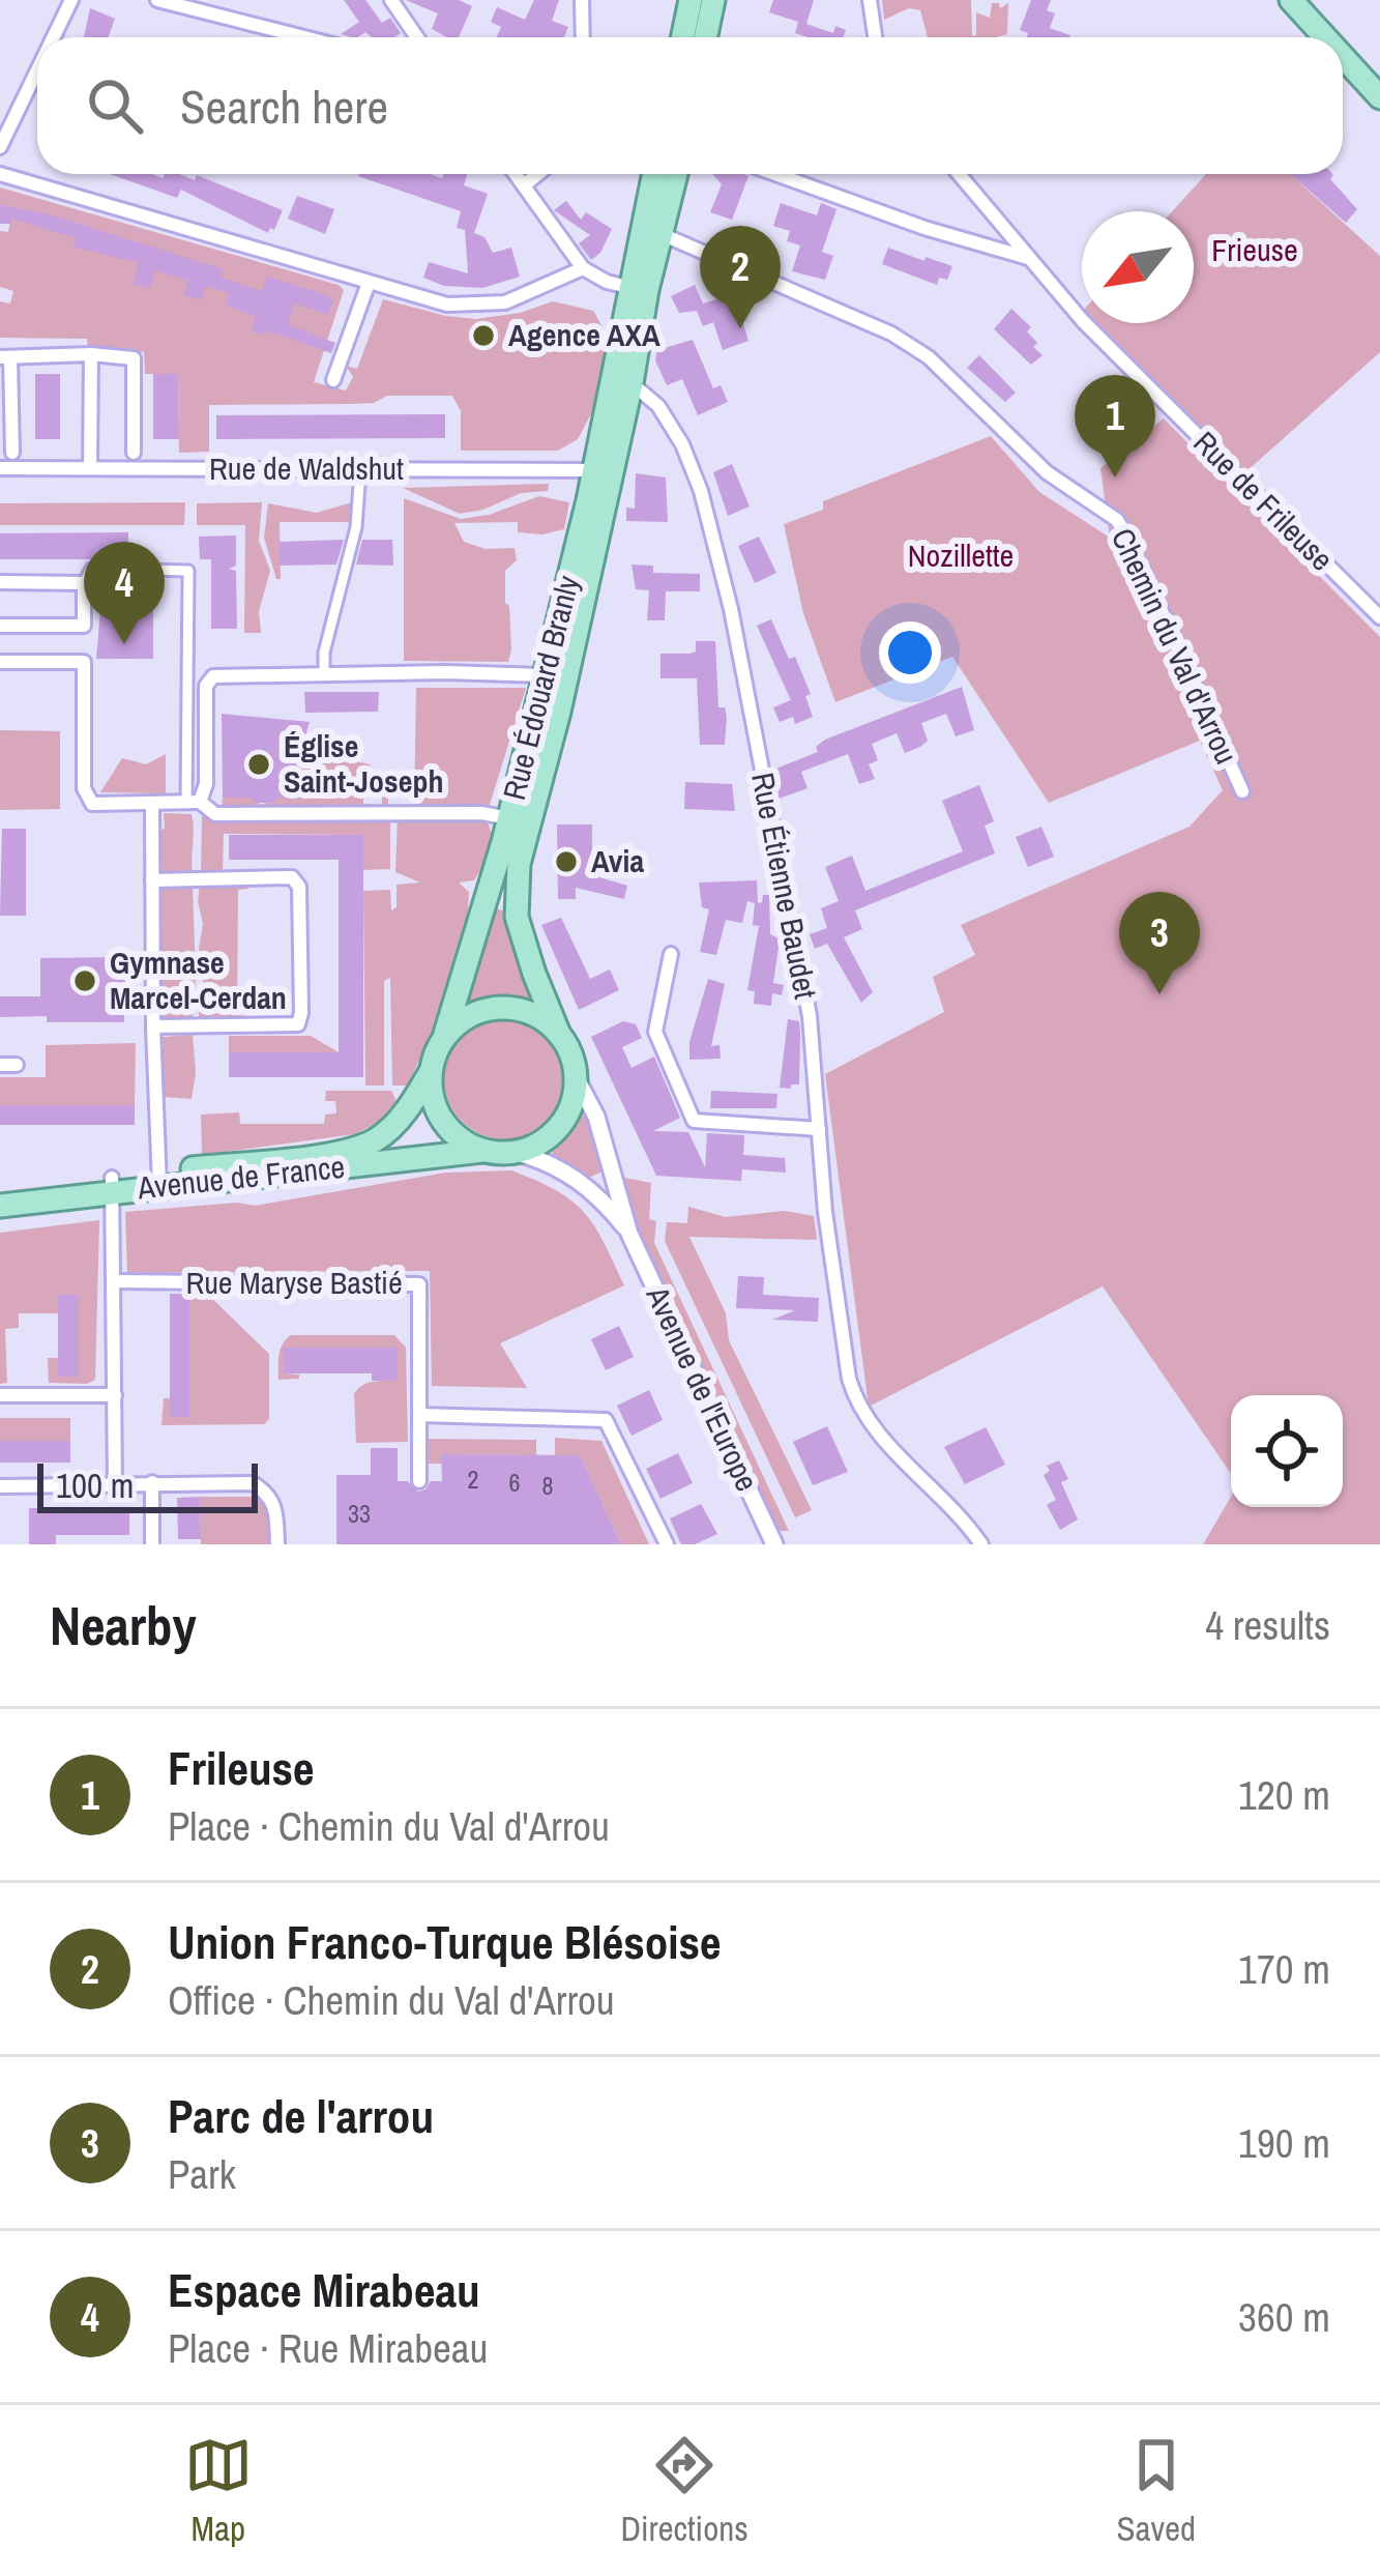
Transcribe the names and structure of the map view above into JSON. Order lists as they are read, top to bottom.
{
  "streets": {
    "main road": ["Rue Édouard Branly", "Avenue de France"],
    "street": [
      "Rue de Waldshut",
      "Rue de Frileuse",
      "Chemin du Val d'Arrou",
      "Rue Étienne Baudet",
      "Rue Maryse Bastié",
      "Avenue de l'Europe"
    ]
  },
  "crossings": [
    ["Rue de Waldshut", "Rue Édouard Branly"],
    ["Rue Édouard Branly", "Rue Étienne Baudet"],
    ["Rue Édouard Branly", "Avenue de France"],
    ["Rue Édouard Branly", "Avenue de l'Europe"],
    ["Avenue de France", "Avenue de l'Europe"]
  ],
  "parks": ["Frieuse", "Nozillette"],
  "places": [
    "Agence AXA",
    "Église Saint-Joseph",
    "Avia",
    "Gymnase Marcel-Cerdan"
  ],
  "house_numbers": [
    "2",
    "6",
    "8",
    "33"
  ],
  "scale_bar": "100 m",
  "north": "bottom left",
  "page": {
    "search": "Search here",
    "pins": [
      "2",
      "1",
      "4",
      "3"
    ],
    "scale": "100 m",
    "heading": ["Nearby", "4 results"],
    "list": [
      {
        "mark": "1",
        "name": "Frileuse",
        "note": "Place · Chemin du Val d'Arrou",
        "value": "120 m"
      },
      {
        "mark": "2",
        "name": "Union Franco-Turque Blésoise",
        "note": "Office · Chemin du Val d'Arrou",
        "value": "170 m"
      },
      {
        "mark": "3",
        "name": "Parc de l'arrou",
        "note": "Park",
        "value": "190 m"
      },
      {
        "mark": "4",
        "name": "Espace Mirabeau",
        "note": "Place · Rue Mirabeau",
        "value": "360 m"
      }
    ],
    "nav": ["Map", "Directions", "Saved"]
  }
}
